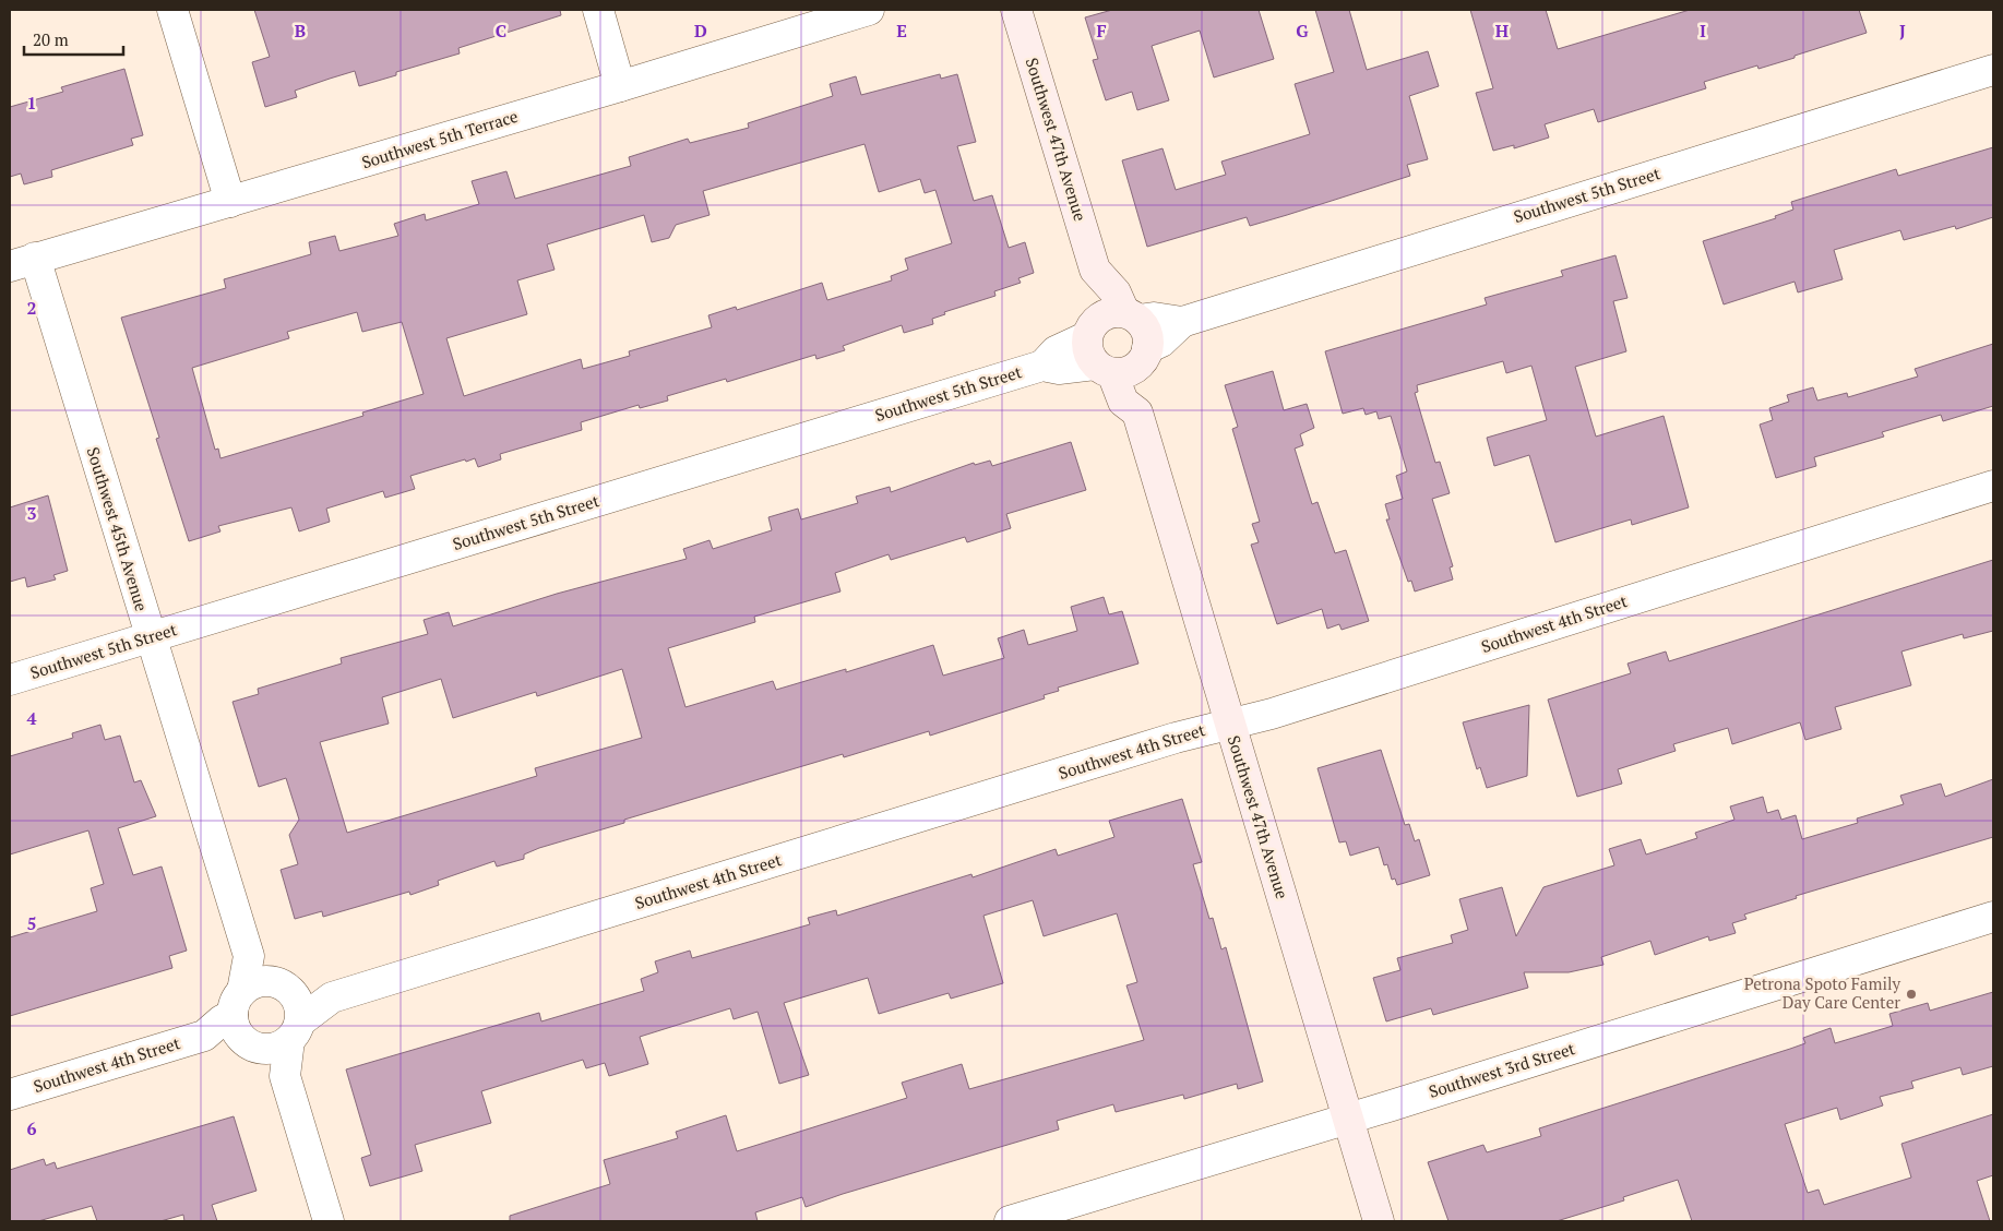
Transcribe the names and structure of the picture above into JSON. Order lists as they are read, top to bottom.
{
  "streets": {
    "street": [
      "Southwest 5th Terrace",
      "Southwest 47th Avenue",
      "Southwest 5th Street",
      "Southwest 45th Avenue",
      "Southwest 4th Street",
      "Southwest 3rd Street"
    ]
  },
  "crossings": [
    ["Southwest 5th Terrace", "Southwest 45th Avenue"],
    ["Southwest 47th Avenue", "Southwest 5th Street"],
    ["Southwest 47th Avenue", "Southwest 4th Street"],
    ["Southwest 47th Avenue", "Southwest 3rd Street"],
    ["Southwest 5th Street", "Southwest 45th Avenue"],
    ["Southwest 45th Avenue", "Southwest 4th Street"]
  ],
  "places": ["Petrona Spoto Family Day Care Center"],
  "scale_bar": "20 m",
  "grid": {
    "columns": [
      "B",
      "C",
      "D",
      "E",
      "F",
      "G",
      "H",
      "I",
      "J"
    ],
    "rows": [
      "1",
      "2",
      "3",
      "4",
      "5",
      "6"
    ]
  }
}
